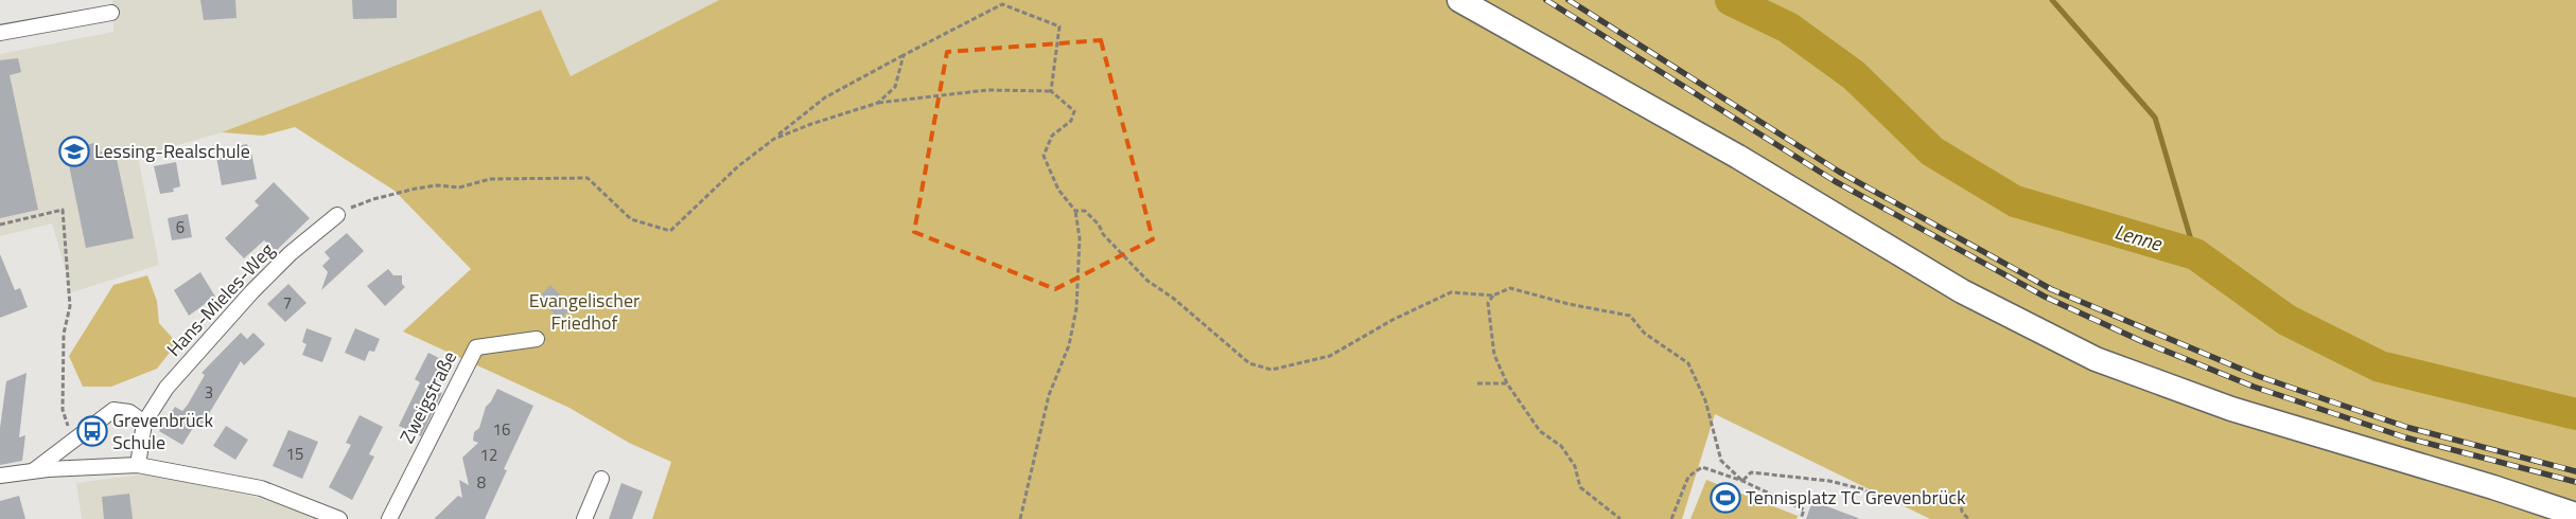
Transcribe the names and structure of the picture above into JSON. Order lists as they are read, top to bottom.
{
  "streets": {
    "street": ["Hans-Mieles-Weg", "Zweigstraße"]
  },
  "water": ["Lenne"],
  "parks": ["Evangelischer Friedhof"],
  "places": {
    "school or university": ["Lessing-Realschule"],
    "bus stop": ["Grevenbrück Schule"],
    "sports": ["Tennisplatz TC Grevenbrück"]
  },
  "house_numbers": [
    "6",
    "7",
    "3",
    "16",
    "15",
    "12",
    "8"
  ]
}
